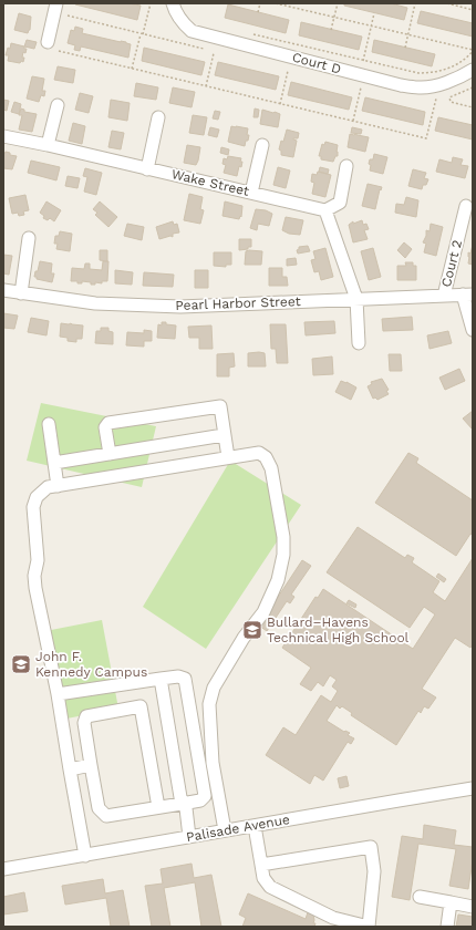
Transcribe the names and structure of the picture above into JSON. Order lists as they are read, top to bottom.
{
  "streets": {
    "street": [
      "Court D",
      "Wake Street",
      "Court 2",
      "Pearl Harbor Street",
      "Palisade Avenue"
    ]
  },
  "crossings": [
    ["Court 2", "Pearl Harbor Street"]
  ],
  "places": {
    "school or university": ["Bullard–Havens Technical High School", "John F. Kennedy Campus"]
  }
}
